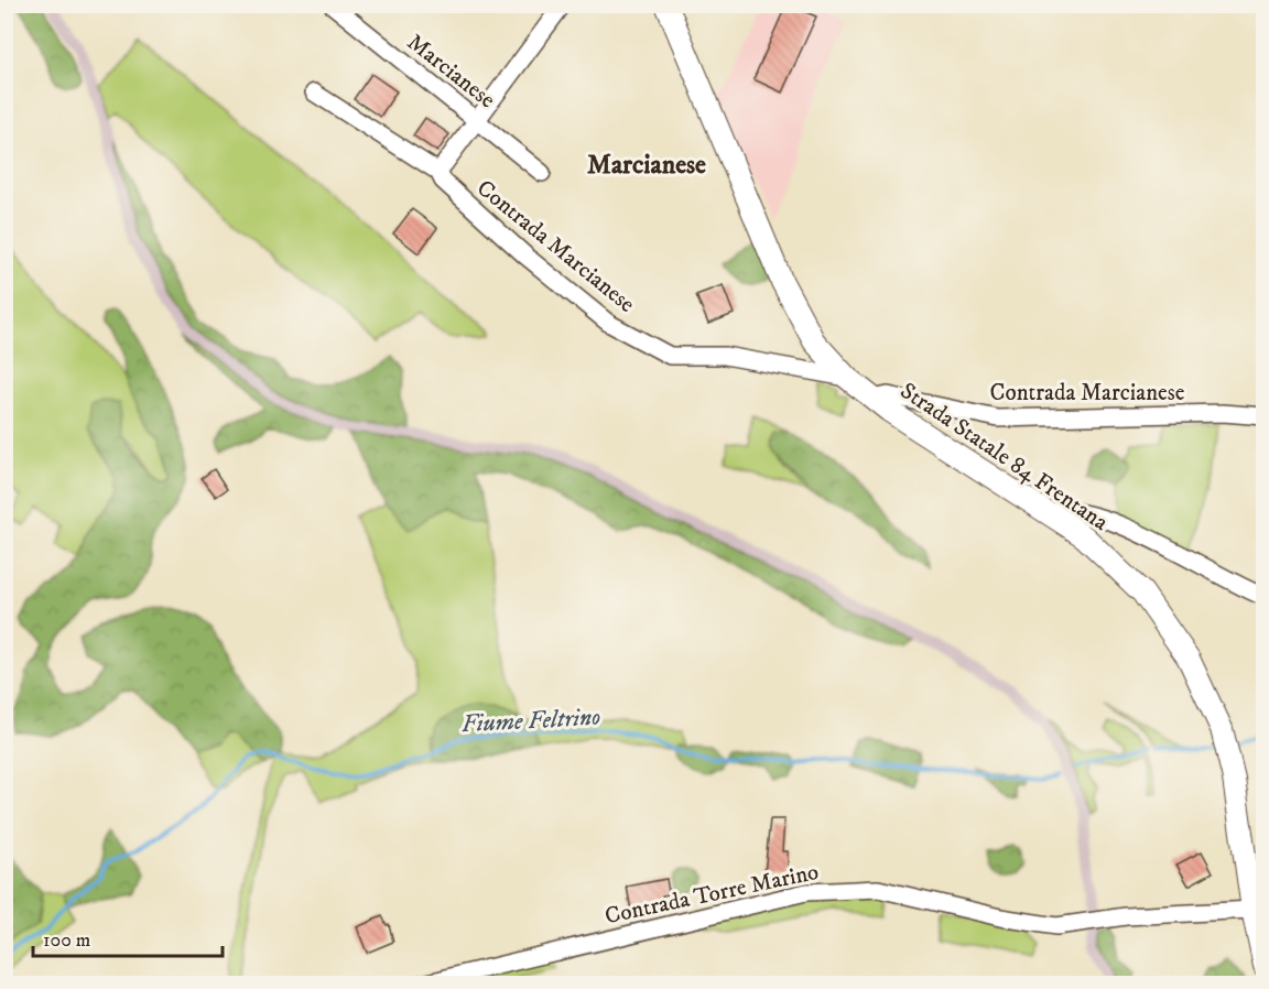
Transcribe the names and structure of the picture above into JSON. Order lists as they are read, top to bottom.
{
  "streets": {
    "main road": ["Strada Statale 84 Frentana"],
    "street": ["Marcianese", "Contrada Marcianese", "Contrada Torre Marino"]
  },
  "crossings": [
    ["Contrada Marcianese", "Strada Statale 84 Frentana"],
    ["Strada Statale 84 Frentana", "Contrada Torre Marino"]
  ],
  "districts": ["Marcianese"],
  "water": ["Fiume Feltrino"],
  "scale_bar": "100 m"
}
